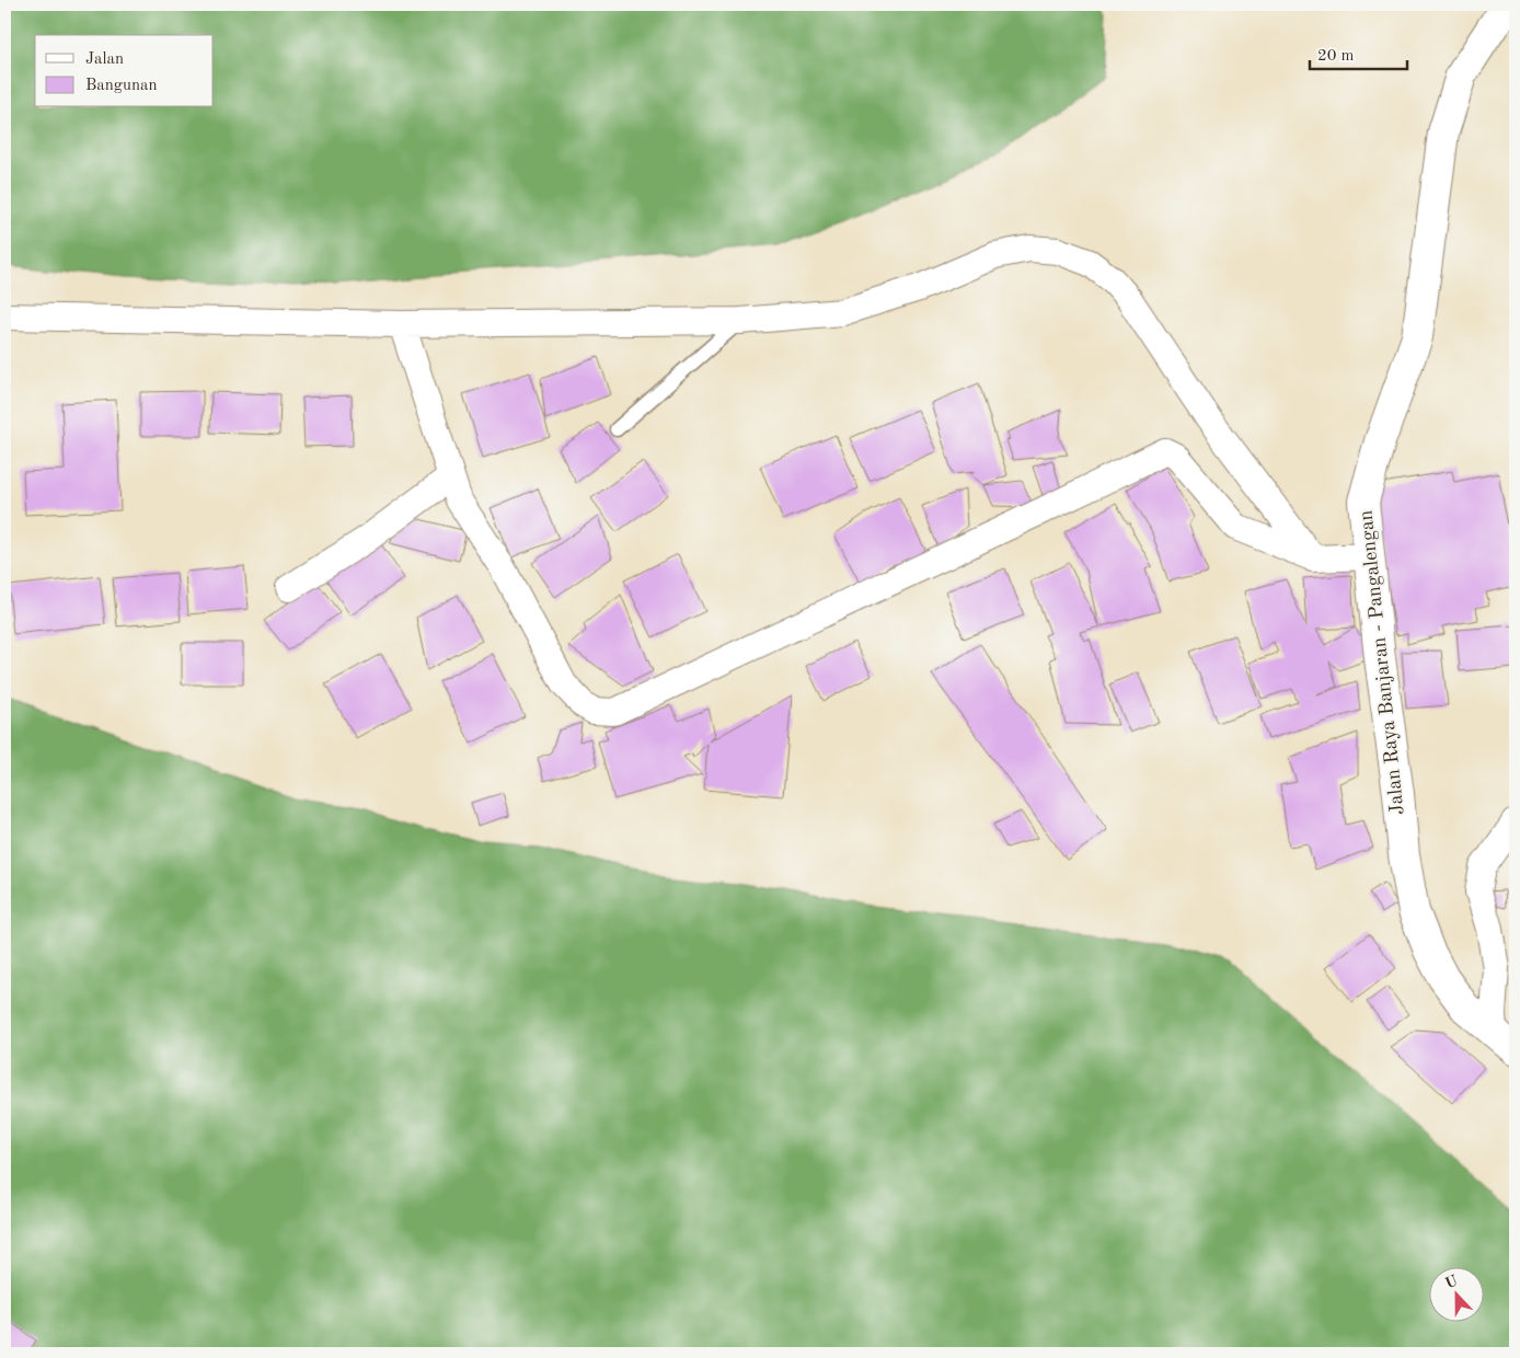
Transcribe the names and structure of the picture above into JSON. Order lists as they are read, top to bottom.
{
  "streets": {
    "main road": ["Jalan Raya Banjaran - Pangalengan"]
  },
  "legend": ["Jalan", "Bangunan"],
  "scale_bar": "20 m",
  "north": "top"
}
